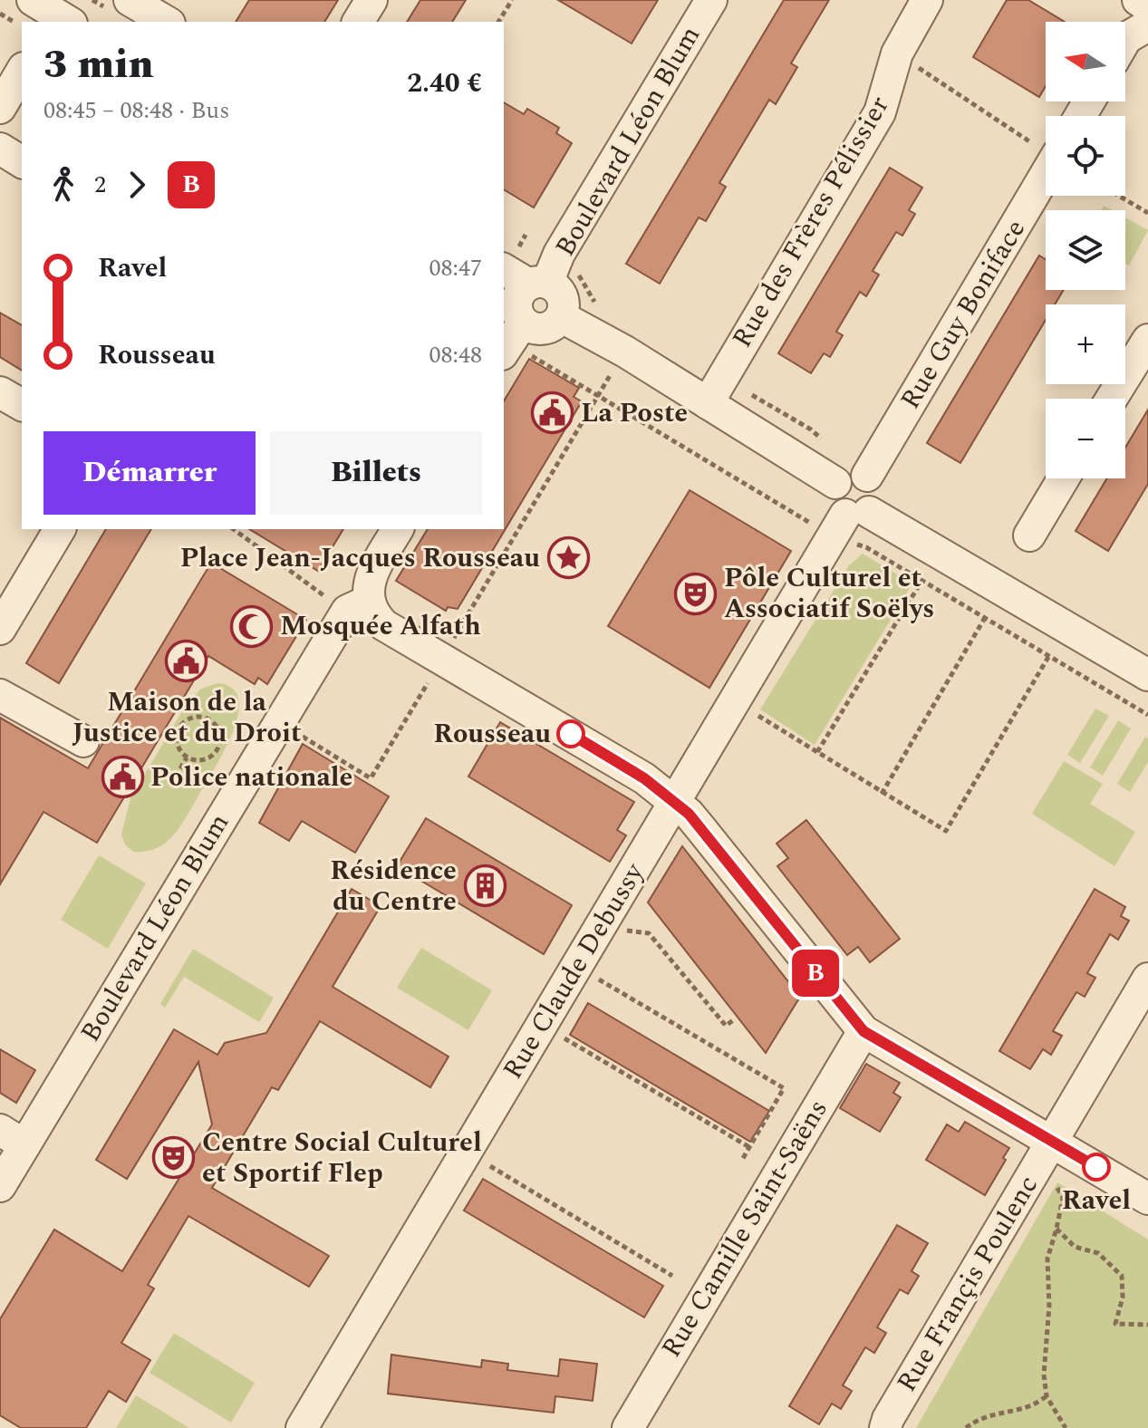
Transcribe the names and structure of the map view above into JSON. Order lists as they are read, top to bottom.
{
  "streets": {
    "street": [
      "Boulevard Léon Blum",
      "Rue des Frères Pélissier",
      "Rue Guy Boniface",
      "Rue Claude Debussy",
      "Rue Camille Saint-Saëns",
      "Rue Françis Poulenc"
    ]
  },
  "crossings": [
    ["Rue Guy Boniface", "Rue Claude Debussy"]
  ],
  "places": {
    "public building": ["La Poste", "Maison de la Justice et du Droit", "Police nationale"],
    "place": ["Place Jean-Jacques Rousseau"],
    "theatre": ["Pôle Culturel et Associatif Soëlys", "Centre Social Culturel et Sportif Flep"],
    "mosque": ["Mosquée Alfath"],
    "other": ["Rousseau", "Ravel"],
    "building": ["Résidence du Centre"]
  },
  "lines": ["bus line B"],
  "north": "left",
  "page": {
    "on_map": "B",
    "map_buttons": ["+", "−"],
    "heading": ["3 min", "08:45 – 08:48 · Bus", "2.40 €"],
    "legs": ["2", "B"],
    "list": [
      {
        "name": "Ravel",
        "value": "08:47"
      },
      {
        "name": "Rousseau",
        "value": "08:48"
      }
    ],
    "buttons": ["Démarrer", "Billets"]
  }
}
